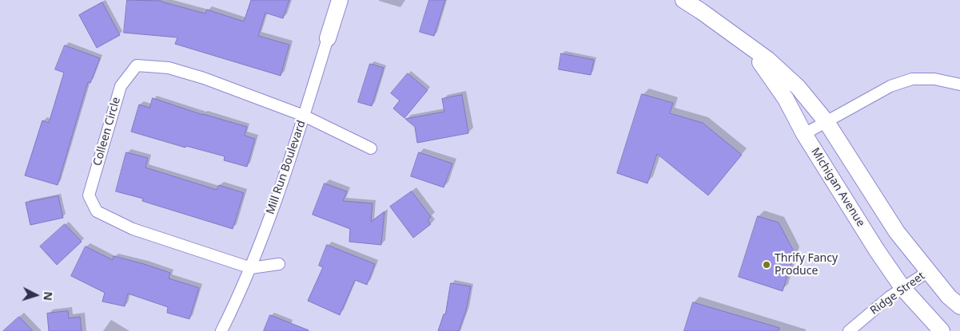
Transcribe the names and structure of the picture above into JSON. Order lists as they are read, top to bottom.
{
  "streets": {
    "main road": ["Mill Run Boulevard", "Michigan Avenue"],
    "street": ["Colleen Circle", "Ridge Street"]
  },
  "crossings": [
    ["Colleen Circle", "Mill Run Boulevard"],
    ["Michigan Avenue", "Ridge Street"]
  ],
  "places": ["Thrify Fancy Produce"],
  "north": "right"
}
